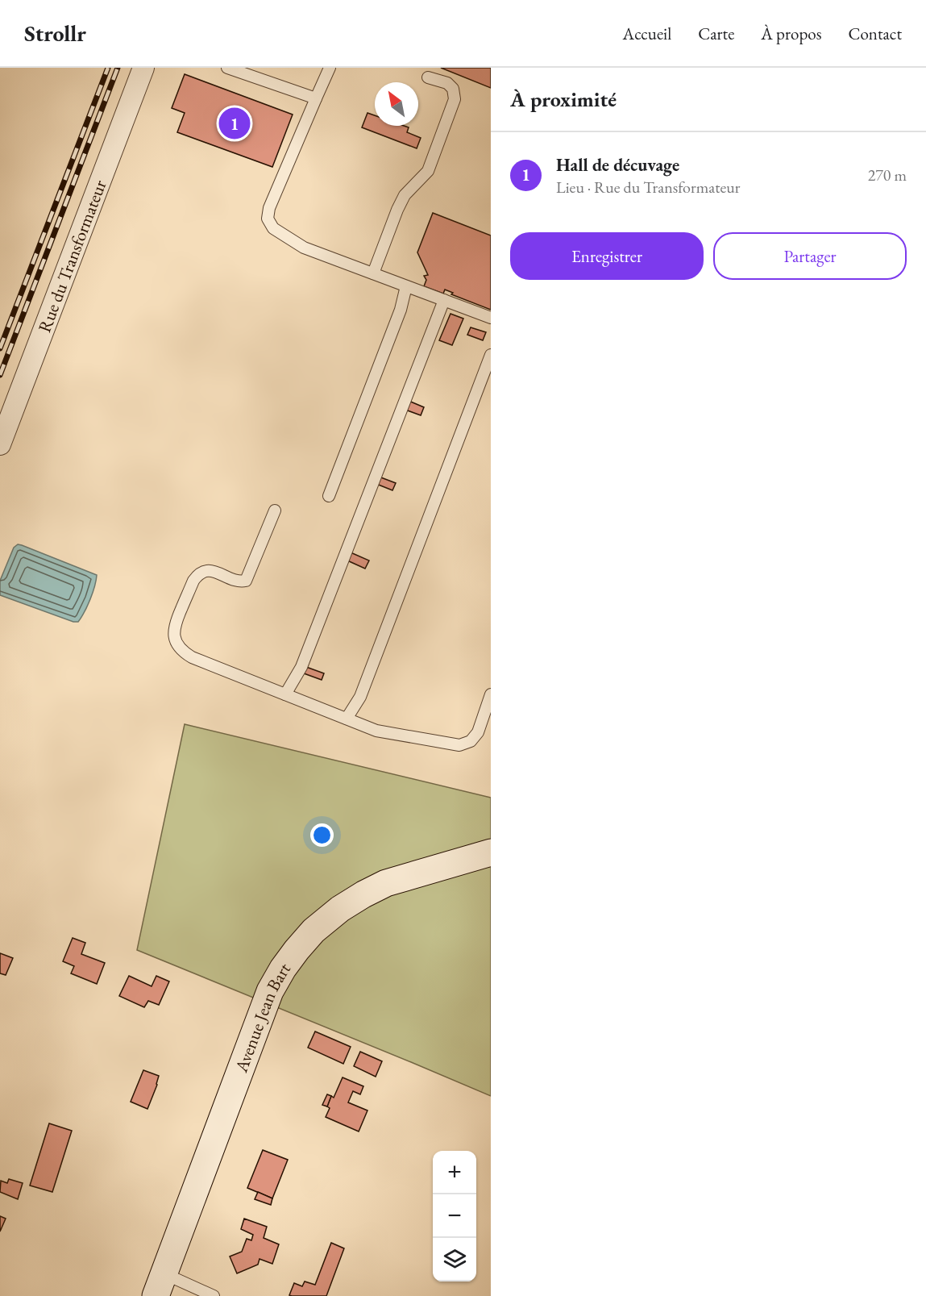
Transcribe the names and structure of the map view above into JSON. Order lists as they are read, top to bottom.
{
  "streets": {
    "street": ["Rue du Transformateur", "Avenue Jean Bart"]
  },
  "north": "top left",
  "page": {
    "header": "Strollr",
    "nav": [
      "Accueil",
      "Carte",
      "À propos",
      "Contact"
    ],
    "heading": "À proximité",
    "pins": "1",
    "list": [
      {
        "mark": "1",
        "name": "Hall de décuvage",
        "note": "Lieu · Rue du Transformateur",
        "value": "270 m"
      }
    ],
    "buttons": ["Enregistrer", "Partager"],
    "map_buttons": ["+", "−"]
  }
}
